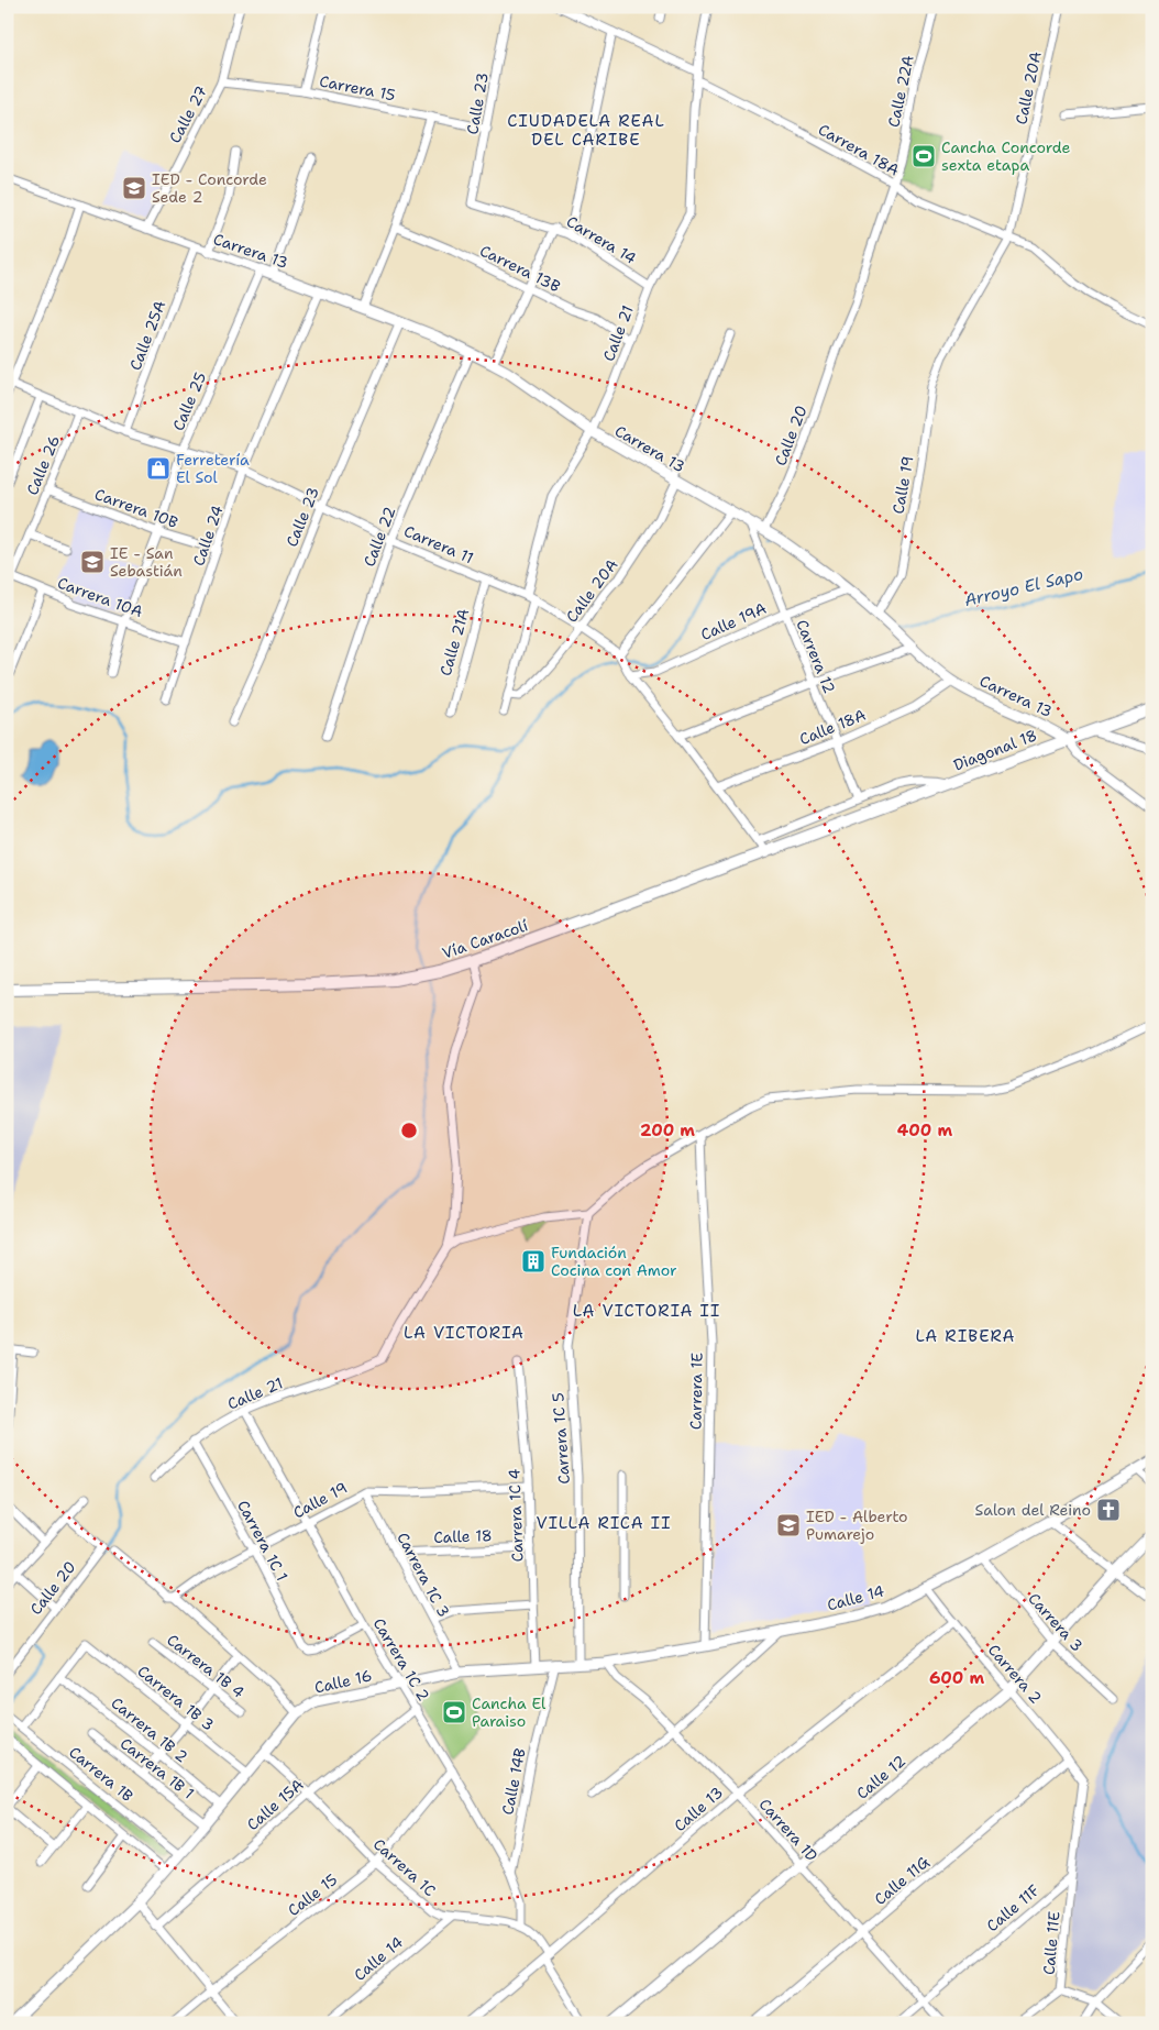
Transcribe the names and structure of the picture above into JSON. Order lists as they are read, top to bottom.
{
  "streets": {
    "main road": ["Diagonal 18", "Vía Caracolí"],
    "street": [
      "Carrera 15",
      "Calle 20A",
      "Calle 22A",
      "Calle 23",
      "Calle 27",
      "Carrera 18A",
      "Carrera 14",
      "Carrera 13",
      "Carrera 13B",
      "Calle 21",
      "Calle 25A",
      "Calle 25",
      "Calle 20",
      "Calle 26",
      "Calle 19",
      "Carrera 10B",
      "Calle 24",
      "Calle 22",
      "Carrera 11",
      "Carrera 10A",
      "Calle 19A",
      "Calle 21A",
      "Carrera 12",
      "Calle 18A",
      "Carrera 1E",
      "Carrera 1C 5",
      "Carrera 1C 4",
      "Calle 18",
      "Carrera 1C 1",
      "Carrera 1C 3",
      "Calle 14",
      "Carrera 3",
      "Carrera 1C 2",
      "Carrera 1B 4",
      "Carrera 2",
      "Calle 16",
      "Carrera 1B 3",
      "Carrera 1B 2",
      "Carrera 1B 1",
      "Carrera 1B",
      "Calle 12",
      "Calle 14B",
      "Calle 15A",
      "Calle 13",
      "Carrera 1D",
      "Carrera 1C",
      "Calle 11G",
      "Calle 15",
      "Calle 11F",
      "Calle 11E"
    ]
  },
  "crossings": [
    ["Carrera 15", "Calle 23"],
    ["Carrera 15", "Calle 27"],
    ["Calle 20A", "Carrera 18A"],
    ["Calle 20A", "Carrera 13"],
    ["Calle 20A", "Calle 21"],
    ["Calle 20A", "Calle 19"],
    ["Calle 20A", "Carrera 11"],
    ["Calle 22A", "Carrera 18A"],
    ["Calle 22A", "Calle 20"],
    ["Calle 23", "Carrera 14"],
    ["Calle 23", "Carrera 13"],
    ["Calle 23", "Carrera 11"],
    ["Calle 27", "Carrera 13"],
    ["Carrera 18A", "Calle 21"],
    ["Carrera 14", "Calle 21"],
    ["Carrera 13", "Calle 21"],
    ["Carrera 13", "Calle 25A"],
    ["Carrera 13", "Calle 25"],
    ["Carrera 13", "Calle 20"],
    ["Carrera 13", "Calle 19"],
    ["Carrera 13", "Calle 24"],
    ["Carrera 13", "Calle 22"],
    ["Carrera 13", "Calle 19A"],
    ["Carrera 13", "Carrera 12"],
    ["Carrera 13", "Calle 18A"],
    ["Carrera 13", "Diagonal 18"],
    ["Carrera 13B", "Calle 21"],
    ["Calle 21", "Carrera 11"],
    ["Calle 21", "Carrera 1C 1"],
    ["Calle 21", "Carrera 1C 2"],
    ["Calle 25A", "Carrera 11"],
    ["Calle 25", "Carrera 10B"],
    ["Calle 25", "Carrera 11"],
    ["Calle 25", "Carrera 10A"],
    ["Calle 26", "Carrera 10B"],
    ["Calle 26", "Carrera 11"],
    ["Calle 26", "Carrera 10A"],
    ["Calle 19", "Carrera 1C 4"],
    ["Calle 19", "Carrera 1C 1"],
    ["Calle 19", "Carrera 1C 3"],
    ["Calle 19", "Carrera 1C 2"],
    ["Carrera 10B", "Calle 24"],
    ["Calle 24", "Carrera 11"],
    ["Calle 24", "Carrera 10A"],
    ["Calle 22", "Carrera 11"],
    ["Carrera 11", "Calle 19A"],
    ["Carrera 11", "Calle 21A"],
    ["Carrera 11", "Calle 18A"],
    ["Carrera 11", "Diagonal 18"],
    ["Carrera 11", "Vía Caracolí"],
    ["Calle 19A", "Carrera 12"],
    ["Carrera 12", "Calle 18A"],
    ["Carrera 12", "Diagonal 18"],
    ["Diagonal 18", "Vía Caracolí"],
    ["Carrera 1E", "Calle 16"],
    ["Carrera 1C 5", "Calle 16"],
    ["Carrera 1C 4", "Calle 18"],
    ["Carrera 1C 4", "Calle 16"],
    ["Calle 18", "Carrera 1C 3"],
    ["Carrera 1C 1", "Carrera 1C 2"],
    ["Carrera 1C 3", "Calle 16"],
    ["Calle 14", "Carrera 3"],
    ["Calle 14", "Carrera 2"],
    ["Calle 14", "Calle 16"],
    ["Calle 14", "Carrera 1C"],
    ["Carrera 3", "Calle 12"],
    ["Carrera 1C 2", "Calle 16"],
    ["Carrera 1C 2", "Calle 14B"],
    ["Carrera 1C 2", "Calle 15A"],
    ["Carrera 1C 2", "Carrera 1C"],
    ["Carrera 1C 2", "Calle 15"],
    ["Carrera 2", "Calle 12"],
    ["Carrera 2", "Calle 13"],
    ["Carrera 2", "Calle 11G"],
    ["Carrera 2", "Calle 11F"],
    ["Carrera 2", "Calle 11E"],
    ["Calle 16", "Carrera 1B 3"],
    ["Calle 16", "Carrera 1B 2"],
    ["Calle 16", "Carrera 1B 1"],
    ["Calle 16", "Carrera 1B"],
    ["Calle 16", "Calle 14B"],
    ["Calle 16", "Carrera 1D"],
    ["Calle 16", "Carrera 1C"],
    ["Carrera 1B 3", "Carrera 1B 2"],
    ["Calle 12", "Carrera 1D"],
    ["Calle 15A", "Carrera 1C"],
    ["Calle 13", "Carrera 1D"],
    ["Calle 13", "Carrera 1C"],
    ["Carrera 1D", "Calle 11G"],
    ["Carrera 1D", "Calle 11F"],
    ["Carrera 1C", "Calle 15"],
    ["Calle 11F", "Calle 11E"]
  ],
  "districts": [
    "CIUDADELA REAL DEL CARIBE",
    "LA VICTORIA II",
    "LA VICTORIA",
    "LA RIBERA",
    "VILLA RICA II"
  ],
  "water": ["Arroyo El Sapo"],
  "places": {
    "sports": ["Cancha Concorde sexta etapa", "Cancha El Paraiso"],
    "school or university": ["IED - Concorde Sede 2", "IE - San Sebastián", "IED - Alberto Pumarejo"],
    "shop": ["Ferretería El Sol"],
    "building": ["Fundación Cocina con Amor"],
    "church": ["Salon del Reino"]
  },
  "rings": ["200 m", "400 m", "600 m"]
}
